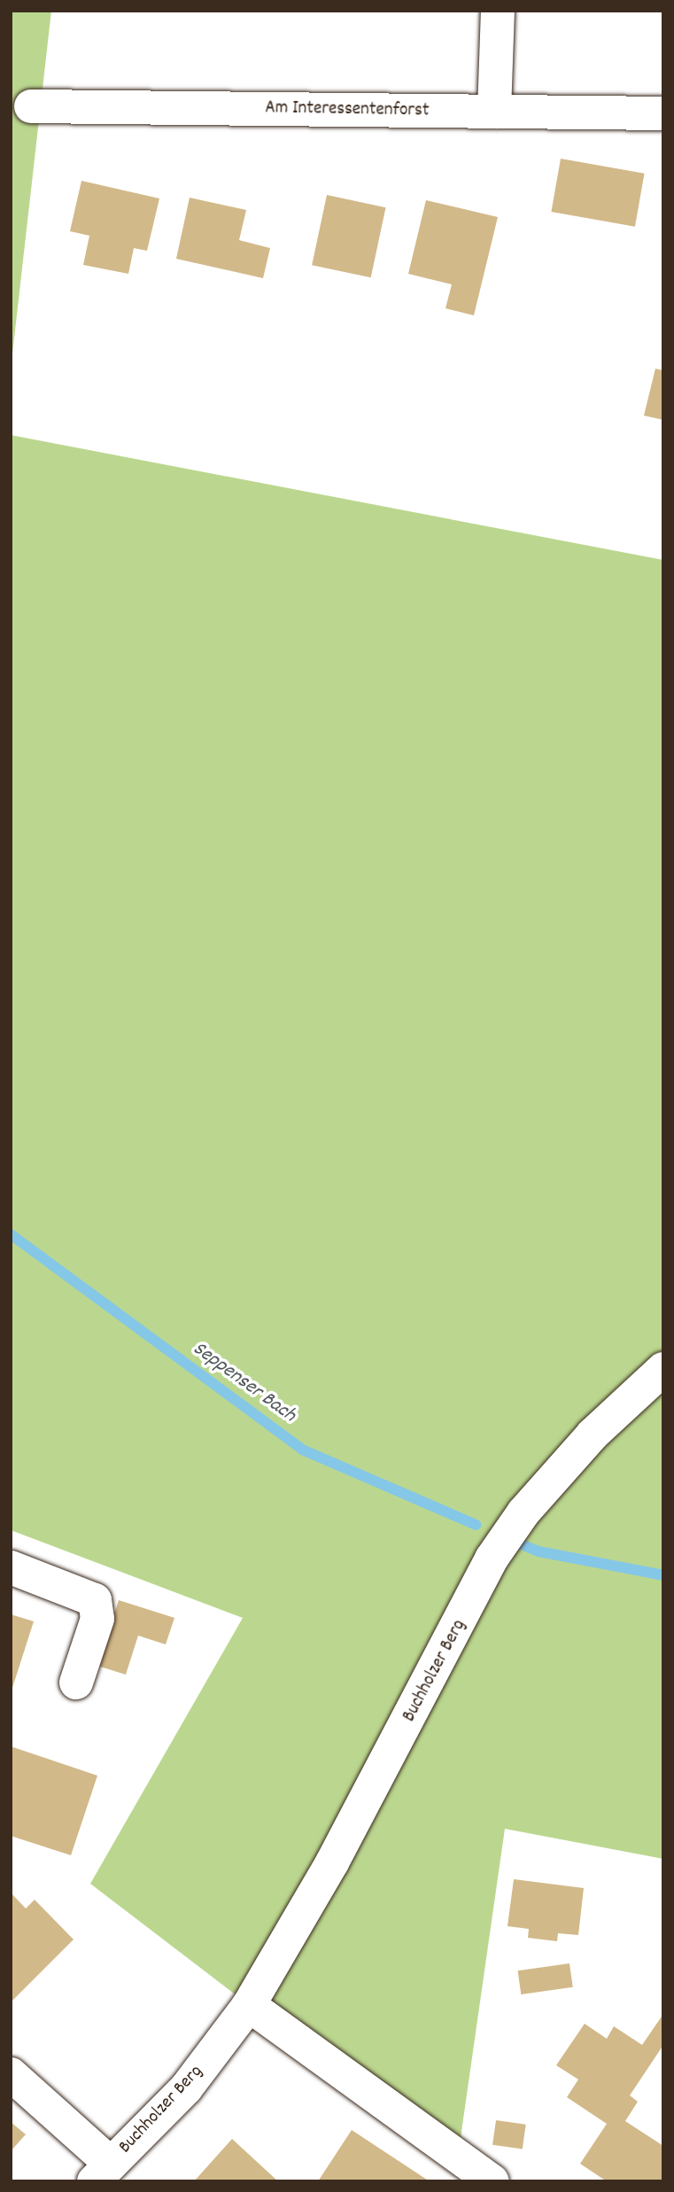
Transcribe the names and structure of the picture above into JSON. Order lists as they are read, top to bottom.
{
  "streets": {
    "main road": ["Am Interessentenforst", "Buchholzer Berg"]
  },
  "water": ["Seppenser Bach"]
}
